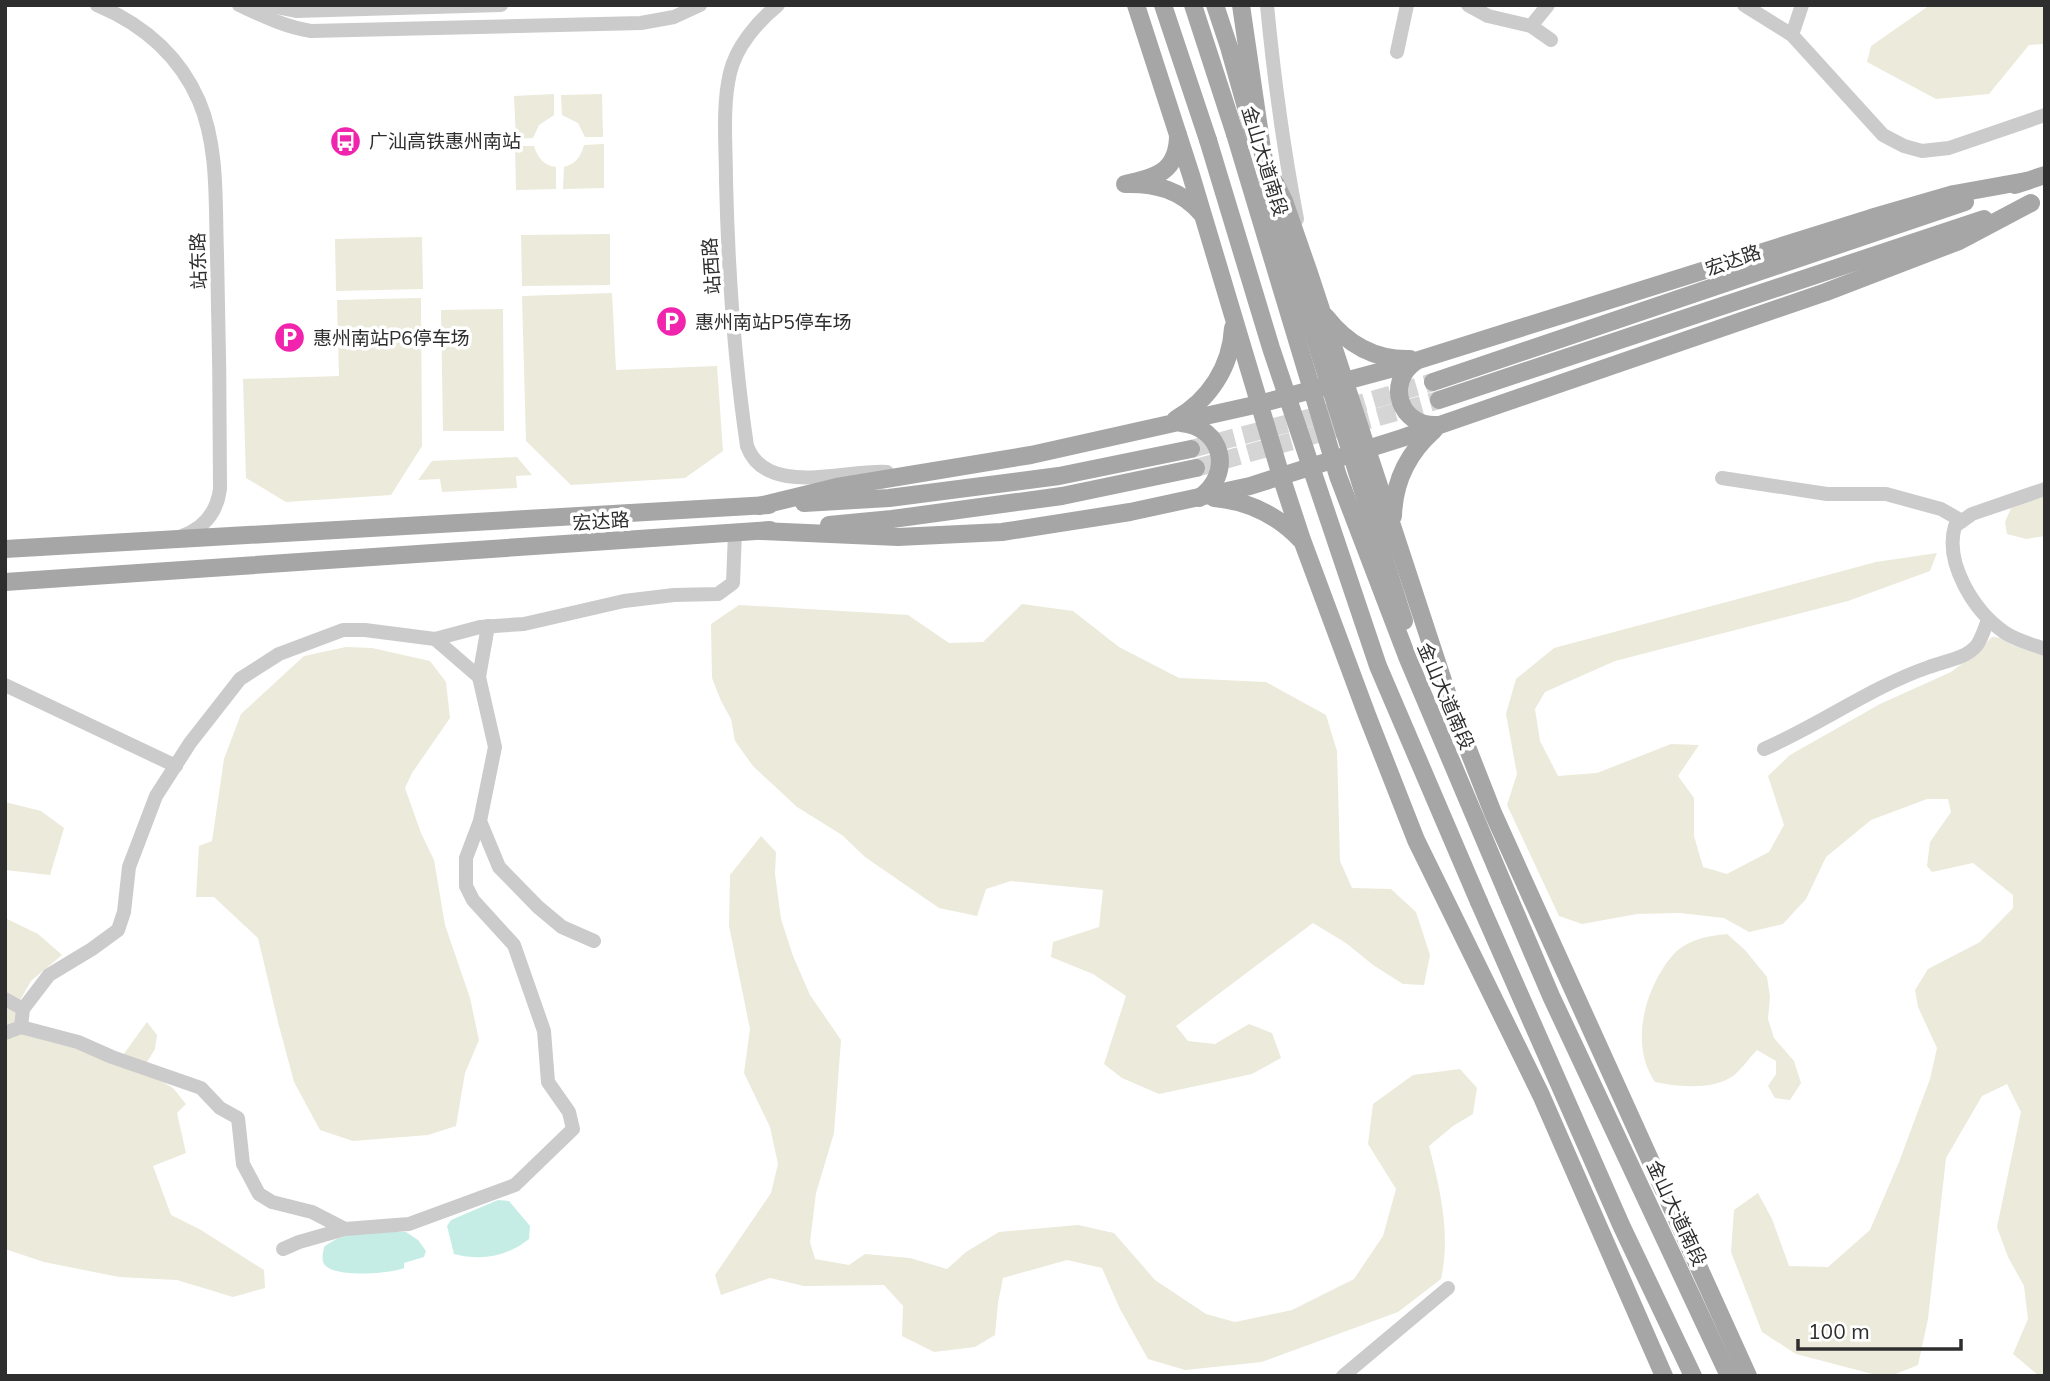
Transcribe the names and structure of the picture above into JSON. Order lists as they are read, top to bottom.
{
  "streets": {
    "main road": ["金山大道南段", "宏达路"],
    "street": ["站东路", "站西路"]
  },
  "crossings": [
    ["宏达路", "站东路"]
  ],
  "places": {
    "bus stop": ["广汕高铁惠州南站"],
    "parking": ["惠州南站P5停车场", "惠州南站P6停车场"]
  },
  "scale_bar": "100 m"
}
